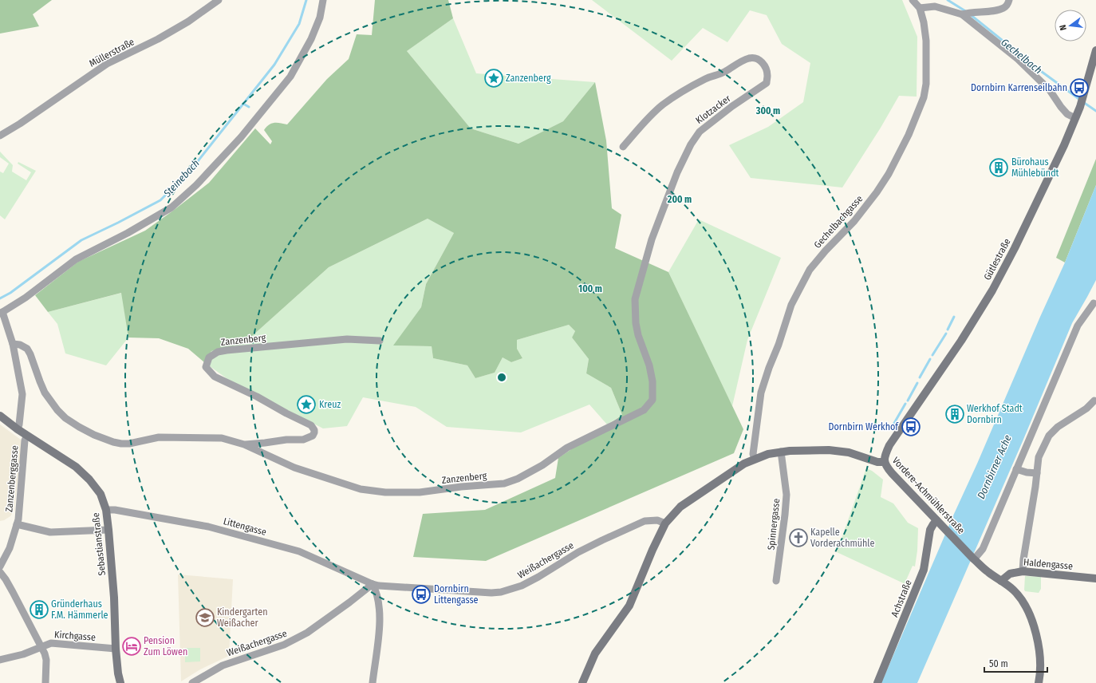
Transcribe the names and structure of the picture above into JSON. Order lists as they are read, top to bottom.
{
  "streets": {
    "street": [
      "Müllerstraße",
      "Klotzacker",
      "Gechelbachgasse",
      "Gütlestraße",
      "Zanzenberg",
      "Zanzenberggasse",
      "Vordere-Achmühlerstraße",
      "Spinnergasse",
      "Littengasse",
      "Sebastianstraße",
      "Weißachergasse",
      "Haldengasse",
      "Achstraße",
      "Kirchgasse"
    ]
  },
  "crossings": [
    ["Klotzacker", "Zanzenberg"],
    ["Gechelbachgasse", "Vordere-Achmühlerstraße"],
    ["Gütlestraße", "Vordere-Achmühlerstraße"],
    ["Zanzenberggasse", "Sebastianstraße"],
    ["Vordere-Achmühlerstraße", "Spinnergasse"],
    ["Vordere-Achmühlerstraße", "Weißachergasse"],
    ["Vordere-Achmühlerstraße", "Haldengasse"],
    ["Vordere-Achmühlerstraße", "Achstraße"],
    ["Littengasse", "Sebastianstraße"],
    ["Littengasse", "Weißachergasse"],
    ["Sebastianstraße", "Kirchgasse"]
  ],
  "water": ["Gechelbach", "Steinebach", "Dornbirner Ache"],
  "places": {
    "place": ["Zanzenberg", "Kreuz"],
    "bus stop": ["Dornbirn Karrenseilbahn", "Dornbirn Werkhof", "Dornbirn Littengasse"],
    "building": ["Bürohaus Mühlebündt", "Werkhof Stadt Dornbirn", "Gründerhaus F.M. Hämmerle"],
    "church": ["Kapelle Vorderachmühle"],
    "school or university": ["Kindergarten Weißacher"],
    "hotel": ["Pension Zum Löwen"]
  },
  "scale_bar": "50 m",
  "north": "left",
  "rings": ["300 m", "200 m", "100 m"]
}
